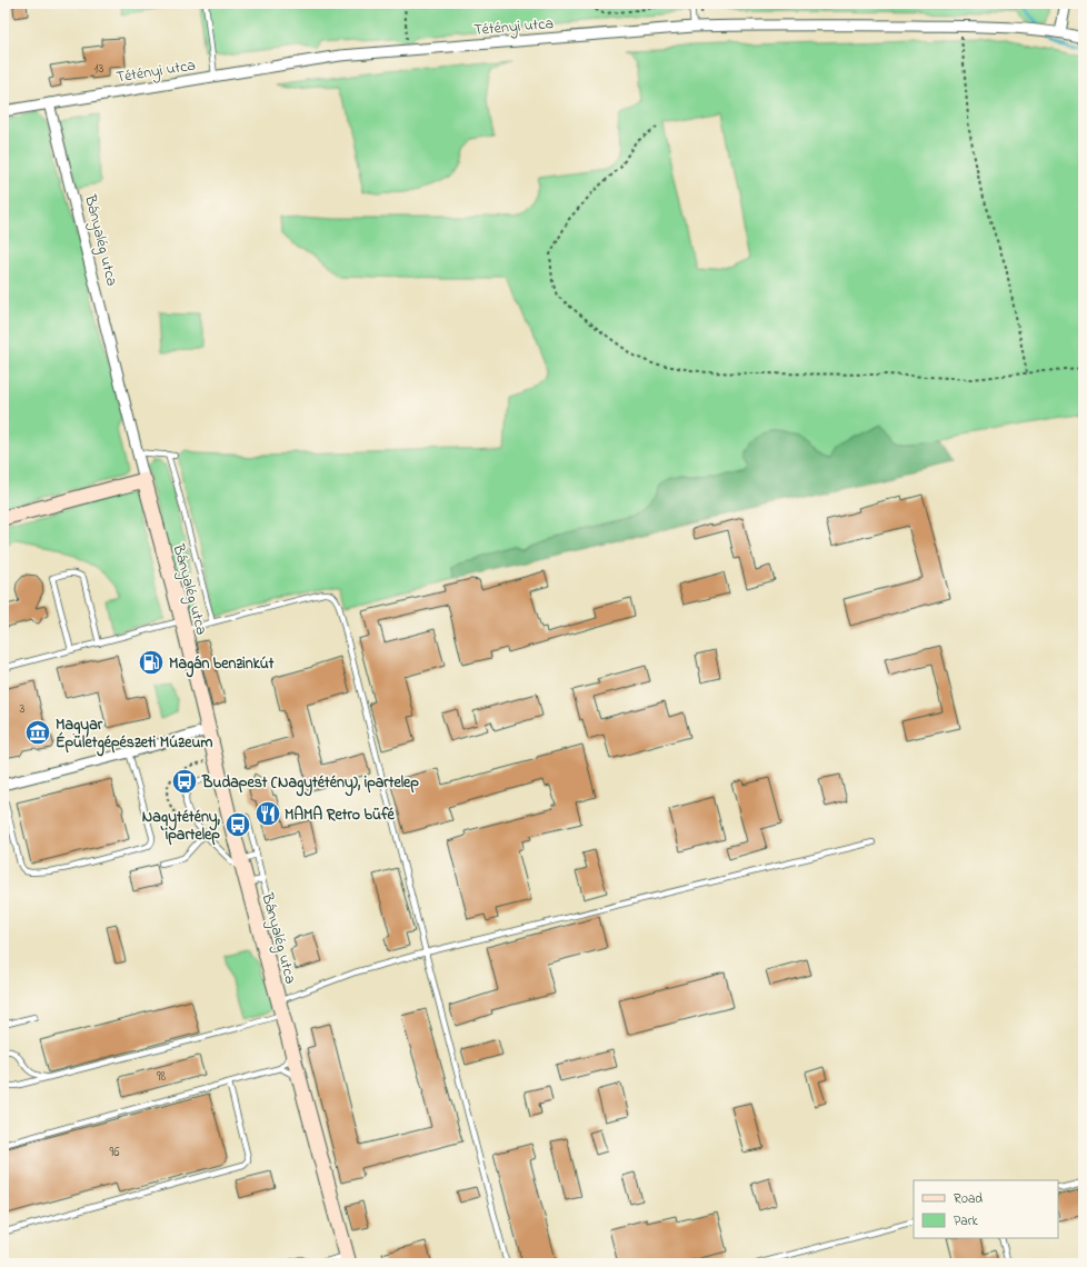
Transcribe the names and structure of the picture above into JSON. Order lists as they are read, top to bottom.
{
  "streets": {
    "street": ["Tétényi utca", "Bányalég utca"]
  },
  "crossings": [
    ["Tétényi utca", "Bányalég utca"]
  ],
  "places": {
    "fuel station": ["Magán benzinkút"],
    "museum": ["Magyar Épületgépészeti Múzeum"],
    "bus stop": ["Budapest (Nagytétény), ipartelep", "Nagytétény, ipartelep"],
    "restaurant": ["MAMA Retro büfé"]
  },
  "house_numbers": [
    "13",
    "3",
    "98",
    "96"
  ],
  "legend": ["Road", "Park"]
}
